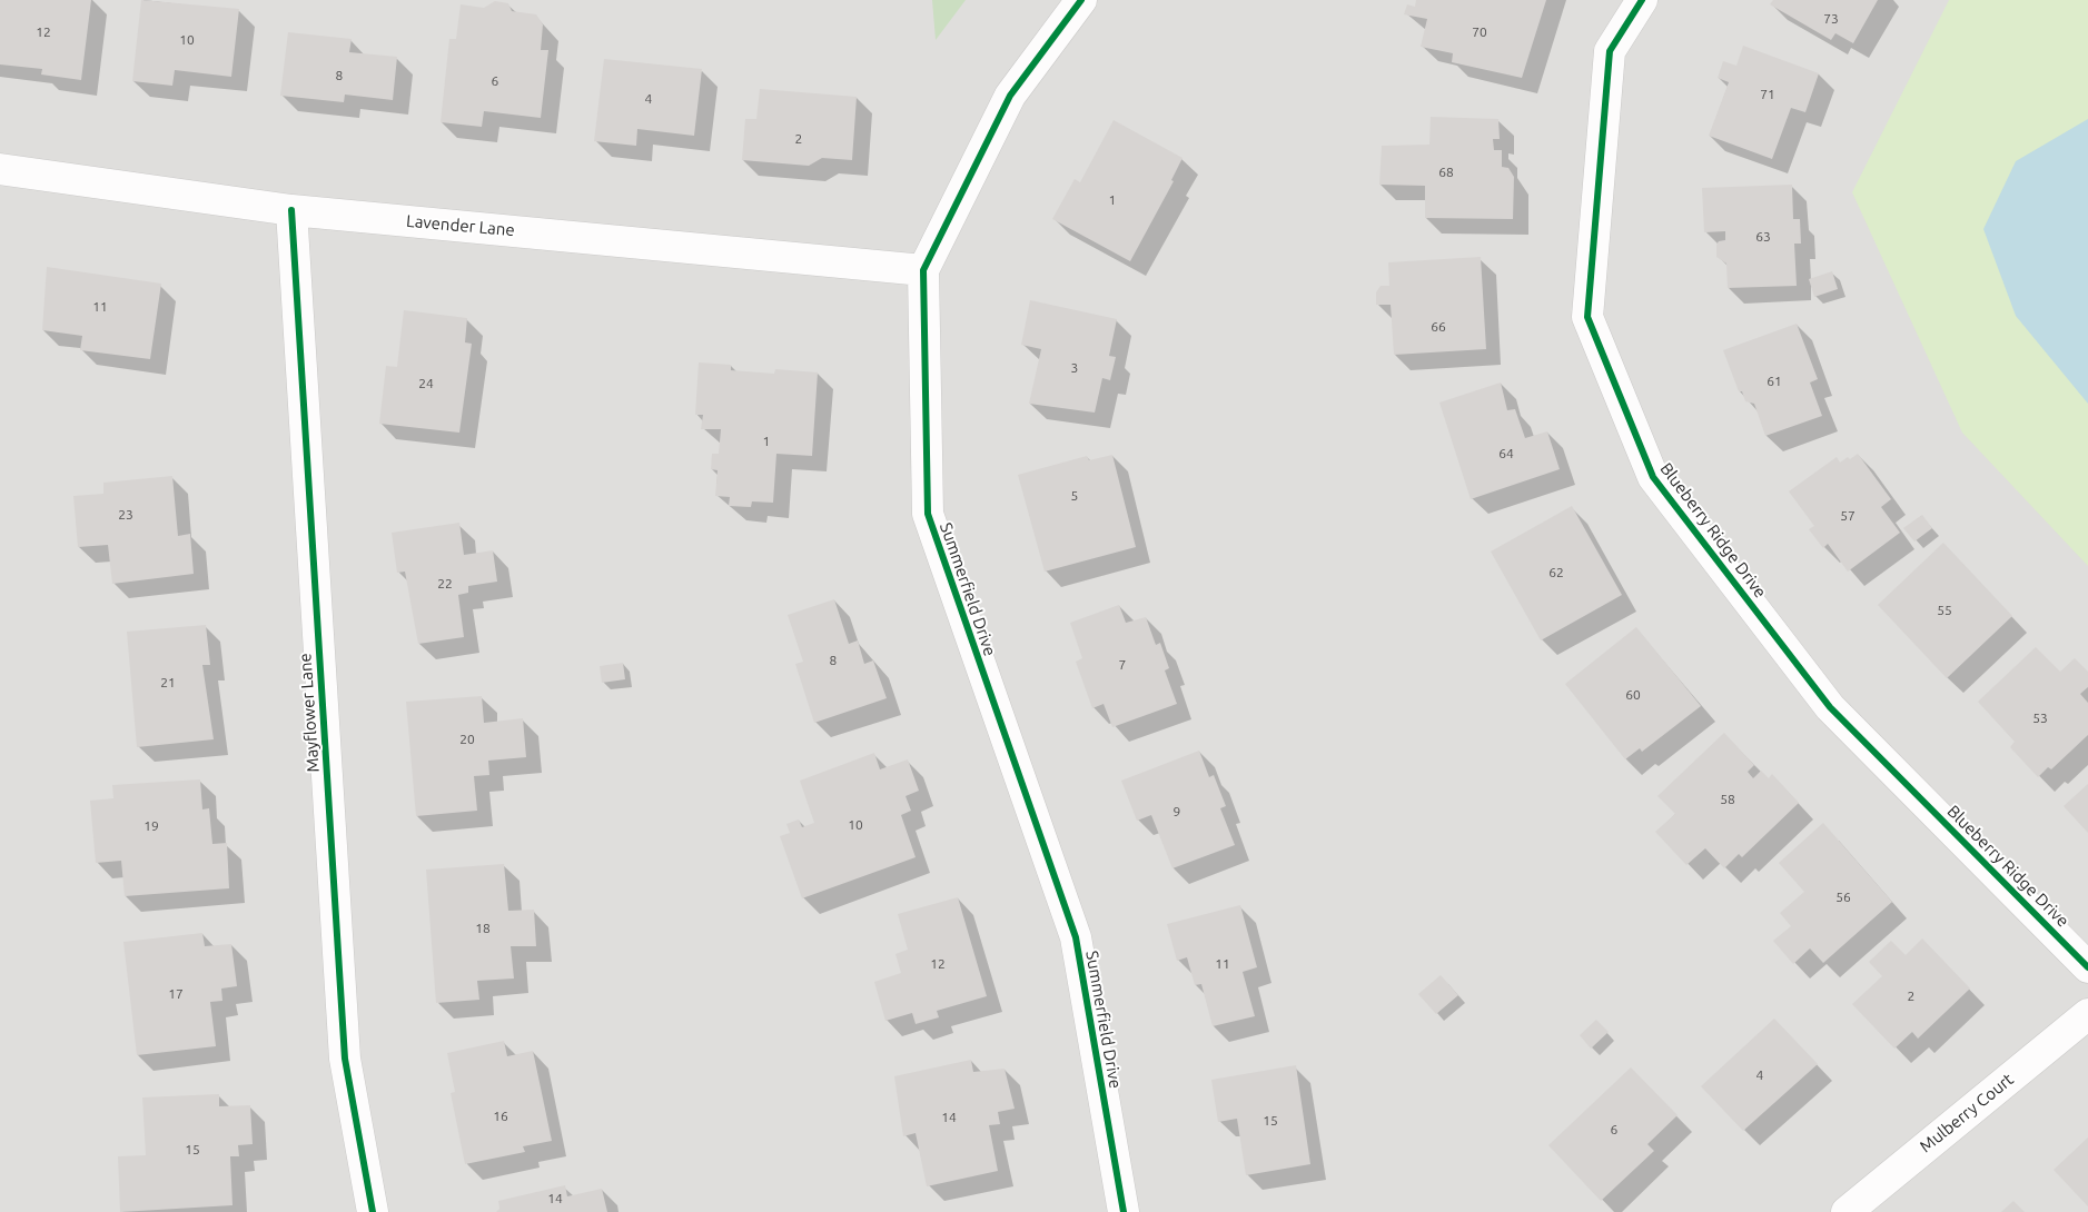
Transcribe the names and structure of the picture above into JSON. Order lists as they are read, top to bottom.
{
  "streets": {
    "street": [
      "Lavender Lane",
      "Blueberry Ridge Drive",
      "Summerfield Drive",
      "Mayflower Lane",
      "Mulberry Court"
    ]
  },
  "crossings": [
    ["Lavender Lane", "Summerfield Drive"],
    ["Lavender Lane", "Mayflower Lane"]
  ],
  "house_numbers": [
    "73",
    "12",
    "70",
    "10",
    "8",
    "6",
    "71",
    "4",
    "2",
    "68",
    "1",
    "63",
    "11",
    "66",
    "3",
    "61",
    "24",
    "1",
    "64",
    "5",
    "23",
    "57",
    "62",
    "22",
    "55",
    "8",
    "7",
    "21",
    "60",
    "53",
    "20",
    "58",
    "9",
    "10",
    "19",
    "56",
    "18",
    "12",
    "11",
    "17",
    "2",
    "4",
    "16",
    "14",
    "15",
    "6",
    "15",
    "14"
  ]
}
